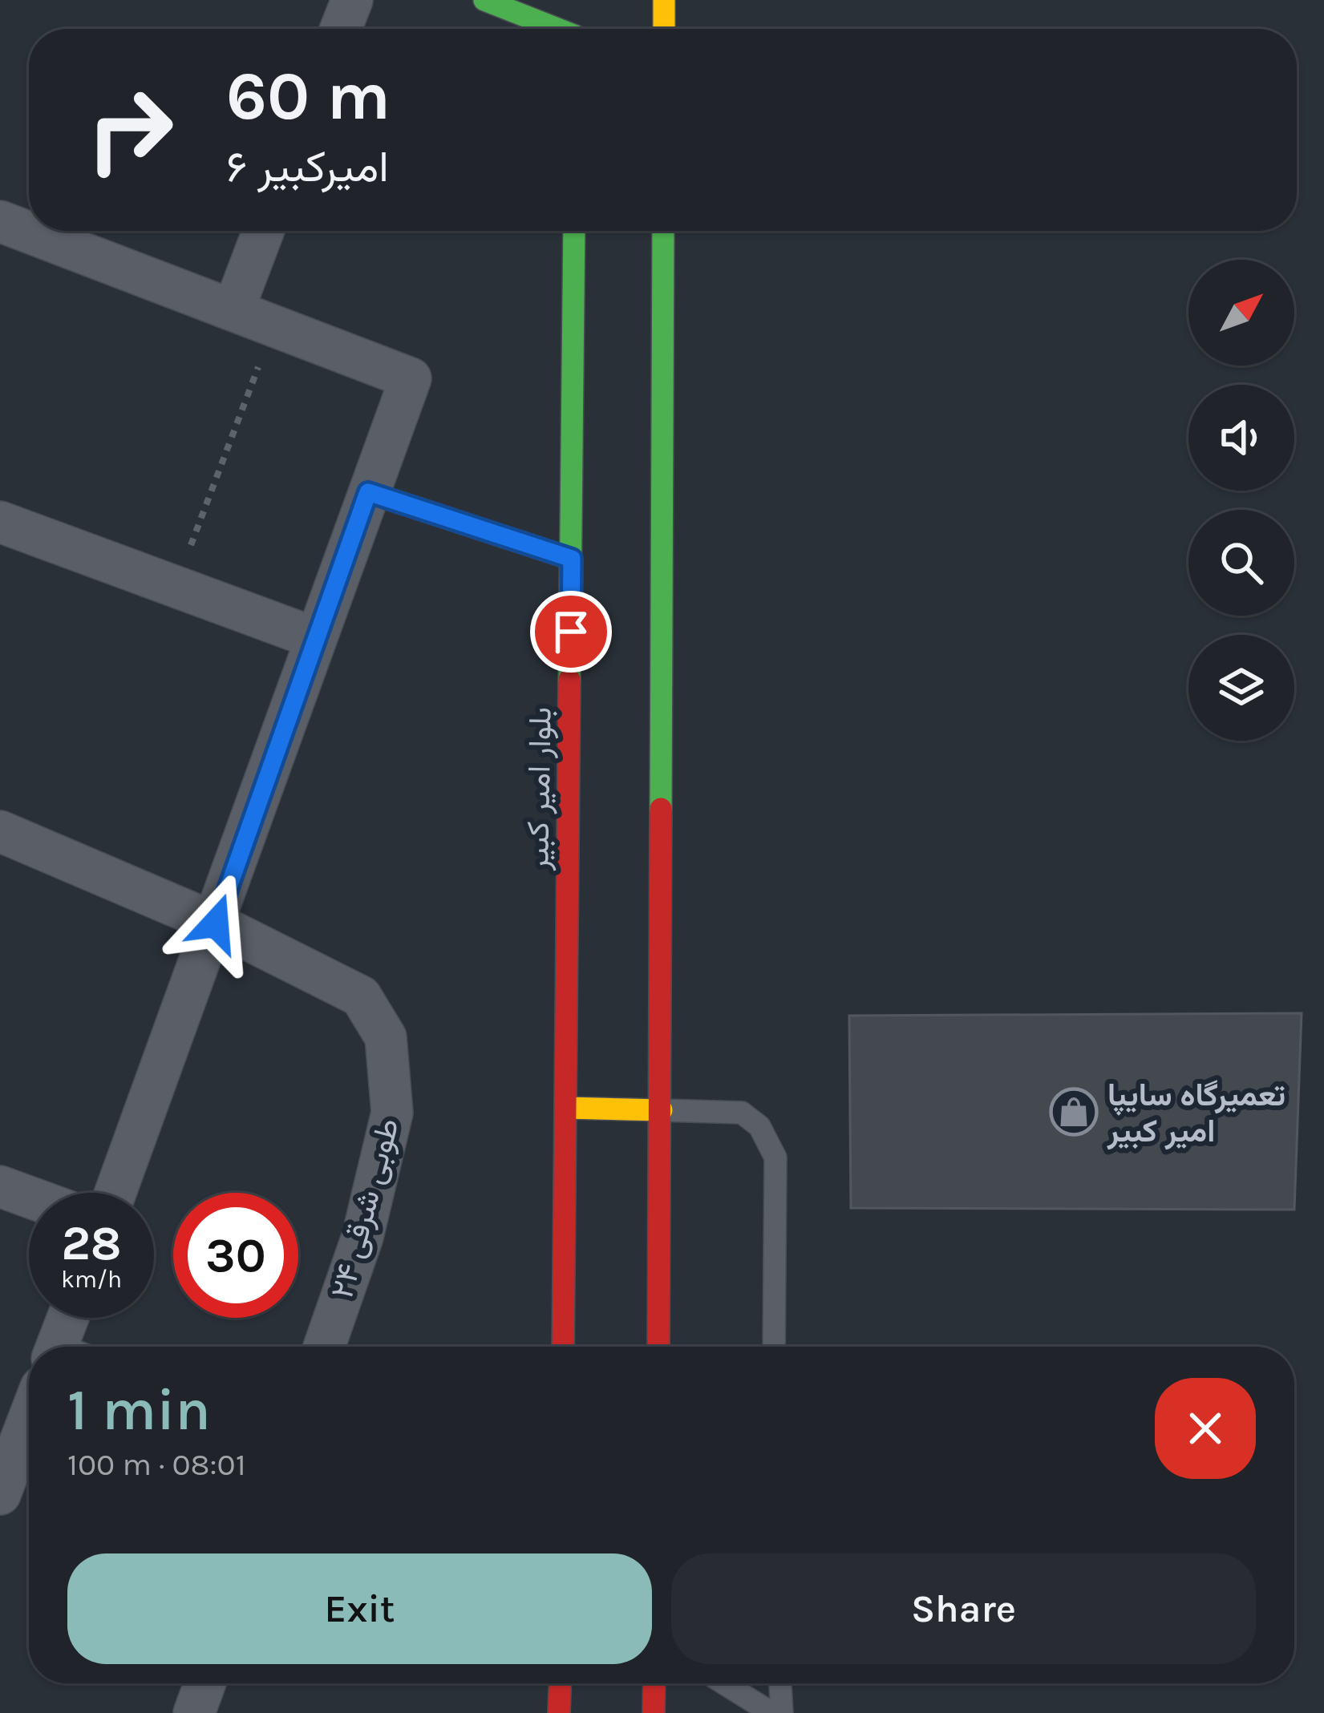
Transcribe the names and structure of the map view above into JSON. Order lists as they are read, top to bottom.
{
  "streets": {
    "main road": ["بلوار امیر کبیر"],
    "street": ["طوبی شرقی ۲۴"]
  },
  "places": {
    "shop": ["تعمیرگاه سایپا امیر کبیر"]
  },
  "north": "top right",
  "page": {
    "turn": ["60 m", "امیرکبیر ۶"],
    "speed": "28 km/h",
    "limit": "30",
    "heading": ["1 min", "100 m · 08:01"],
    "buttons": ["Exit", "Share"]
  }
}
